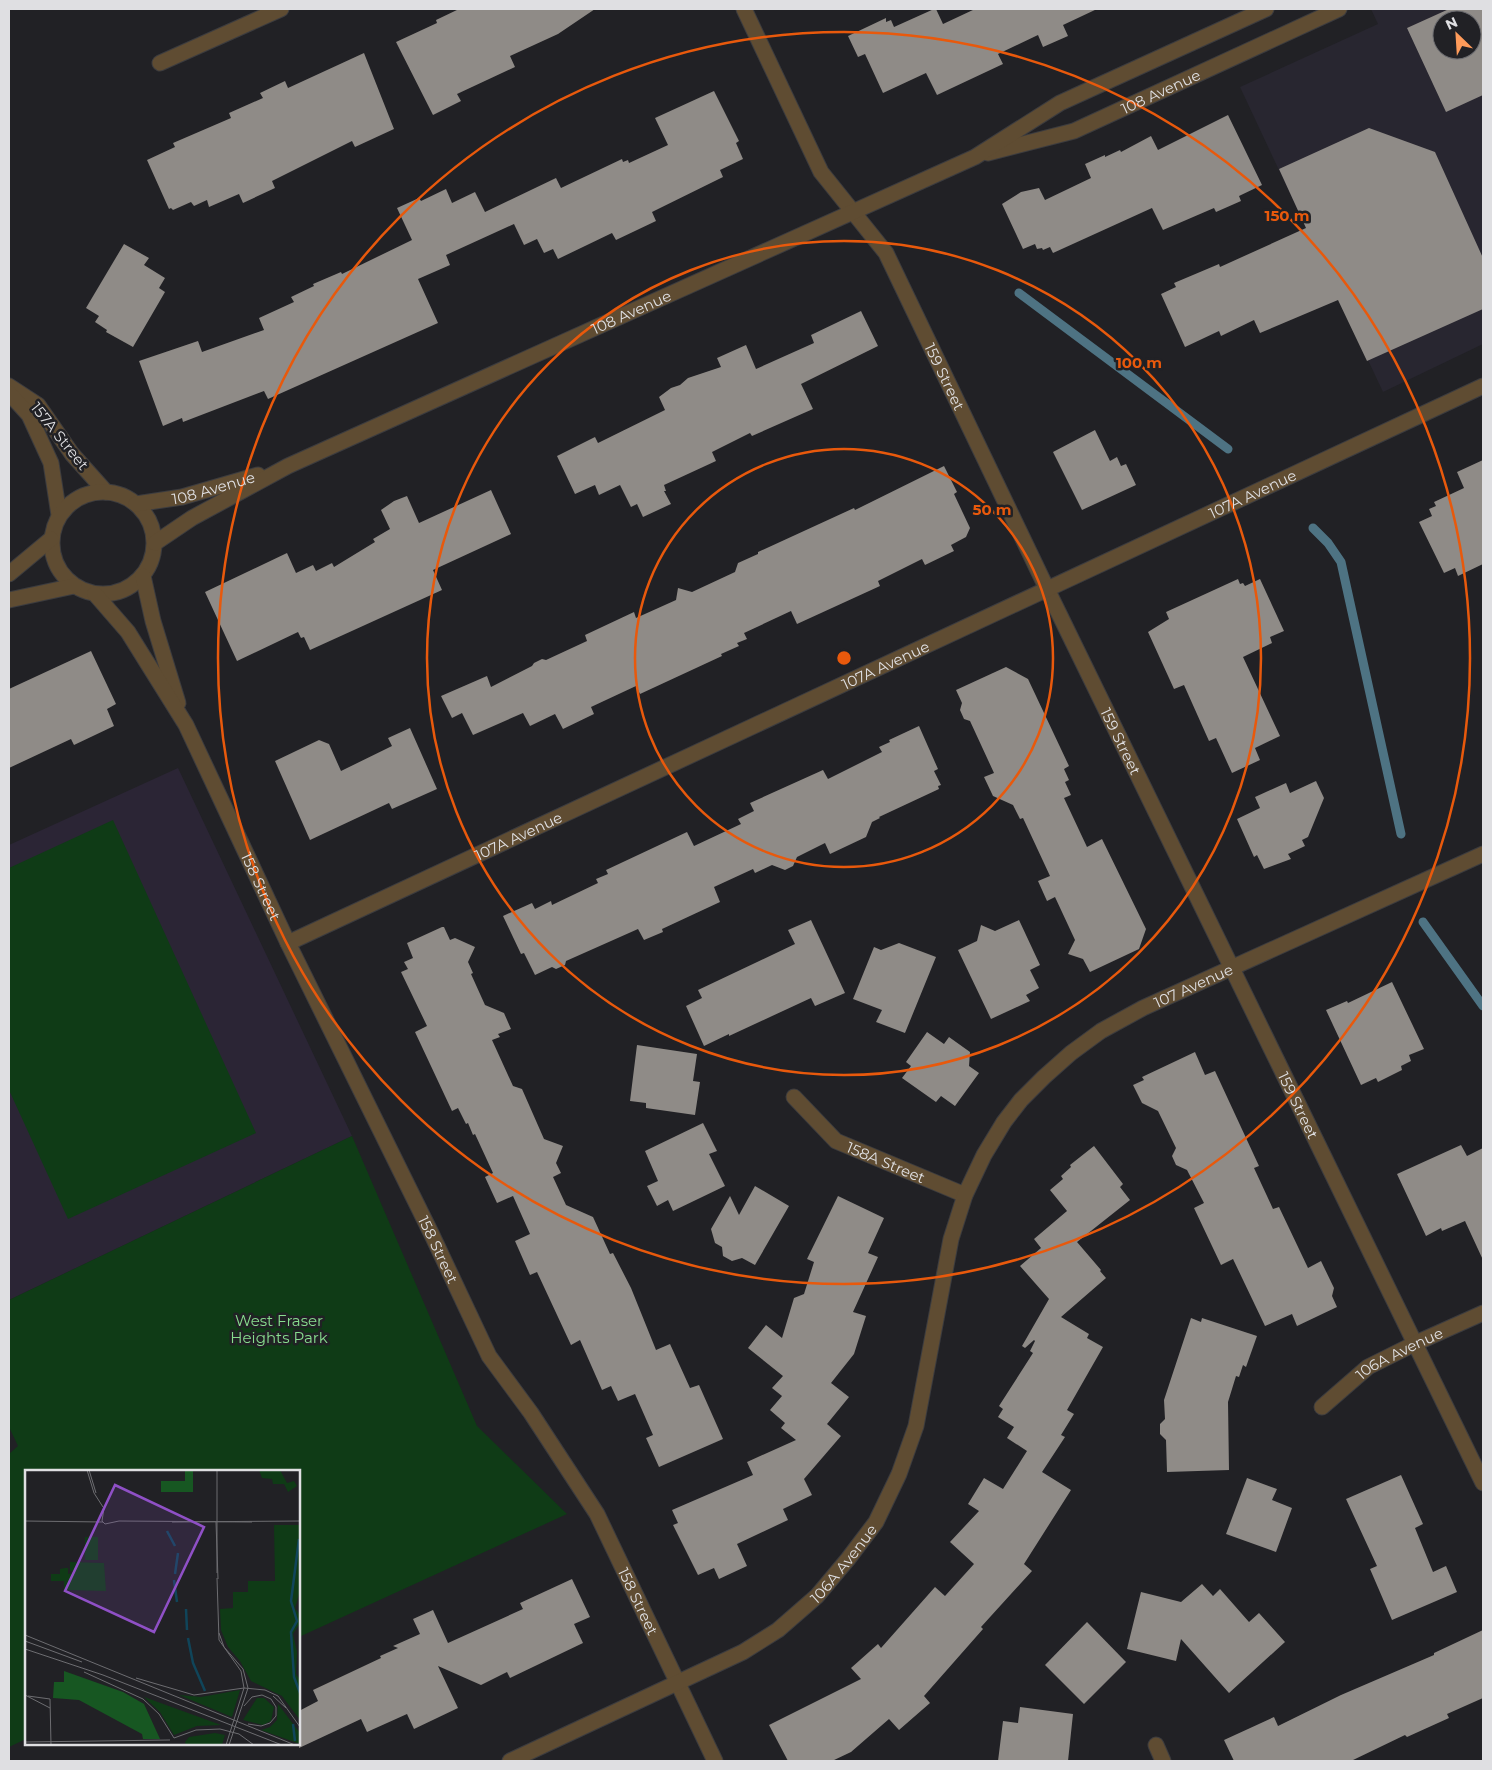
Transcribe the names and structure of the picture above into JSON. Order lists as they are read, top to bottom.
{
  "streets": {
    "street": [
      "108 Avenue",
      "159 Street",
      "157A Street",
      "107A Avenue",
      "158 Street",
      "107 Avenue",
      "158A Street",
      "106A Avenue"
    ]
  },
  "crossings": [
    ["108 Avenue", "159 Street"],
    ["108 Avenue", "157A Street"],
    ["108 Avenue", "158 Street"],
    ["159 Street", "107A Avenue"],
    ["159 Street", "107 Avenue"],
    ["159 Street", "106A Avenue"],
    ["157A Street", "158 Street"],
    ["107A Avenue", "158 Street"],
    ["158 Street", "106A Avenue"],
    ["107 Avenue", "158A Street"],
    ["107 Avenue", "106A Avenue"],
    ["158A Street", "106A Avenue"]
  ],
  "parks": ["West Fraser Heights Park"],
  "north": "top left",
  "rings": ["150 m", "100 m", "50 m"]
}
